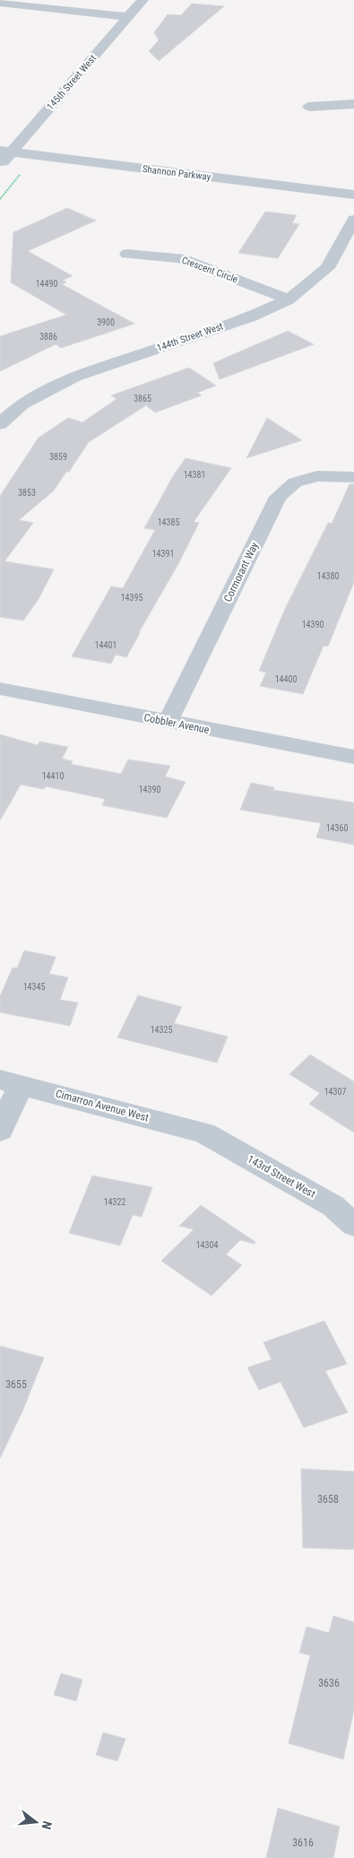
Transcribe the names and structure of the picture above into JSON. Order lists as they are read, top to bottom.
{
  "streets": {
    "street": [
      "145th Street West",
      "Shannon Parkway",
      "Crescent Circle",
      "144th Street West",
      "Cormorant Way",
      "Cobbler Avenue",
      "Cimarron Avenue West",
      "143rd Street West"
    ]
  },
  "crossings": [
    ["145th Street West", "Shannon Parkway"],
    ["Crescent Circle", "144th Street West"],
    ["Cormorant Way", "Cobbler Avenue"],
    ["Cimarron Avenue West", "143rd Street West"]
  ],
  "house_numbers": [
    "14490",
    "3900",
    "3886",
    "3865",
    "3859",
    "14381",
    "3853",
    "14385",
    "14391",
    "14380",
    "14395",
    "14390",
    "14401",
    "14400",
    "14410",
    "14390",
    "14360",
    "14345",
    "14325",
    "14307",
    "14322",
    "14304",
    "3655",
    "3658",
    "3636",
    "3616"
  ],
  "north": "right"
}
